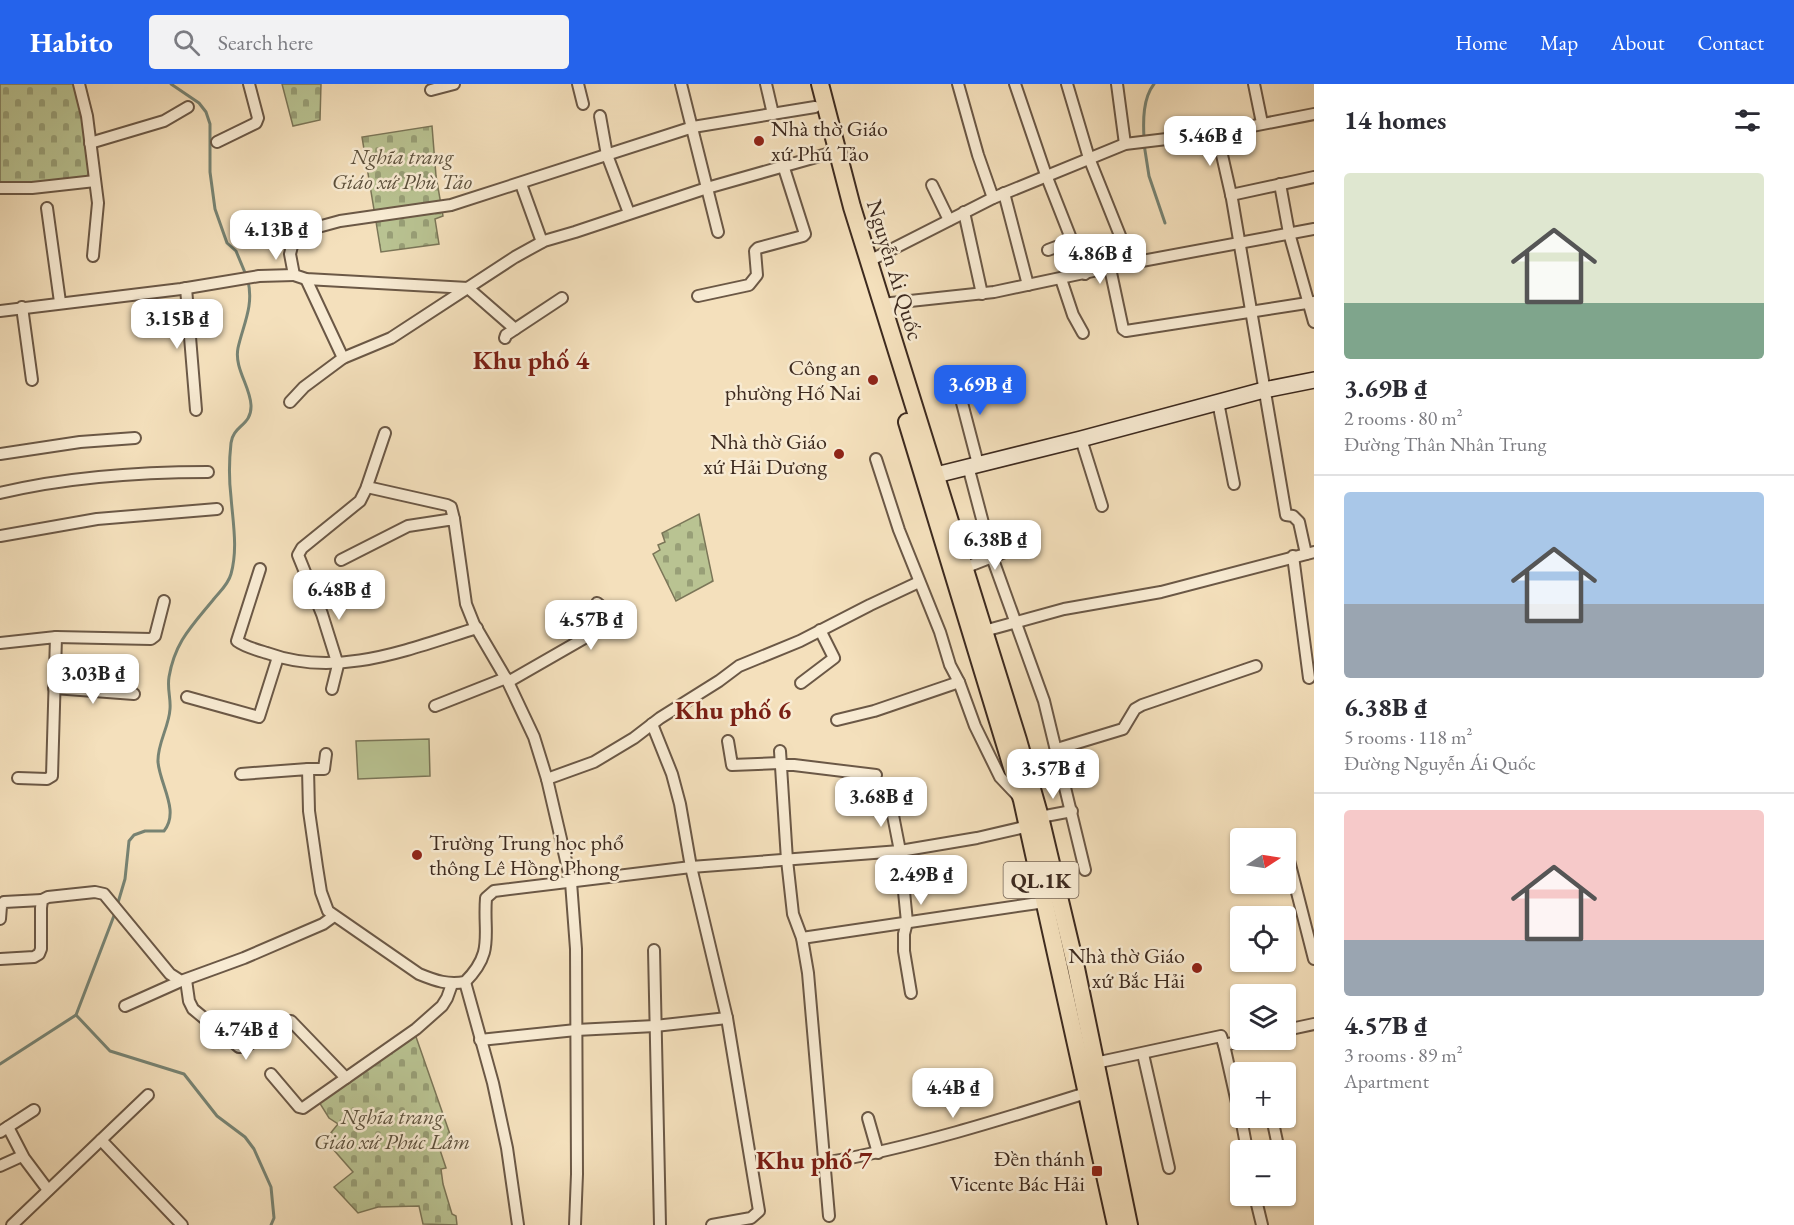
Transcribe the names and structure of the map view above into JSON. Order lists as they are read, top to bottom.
{
  "streets": {
    "main road": ["Nguyễn Ái Quốc", "QL.1K"]
  },
  "crossings": [
    ["Nguyễn Ái Quốc", "QL.1K"]
  ],
  "districts": ["Khu phố 4", "Khu phố 6", "Khu phố 7"],
  "parks": ["Nghĩa trang Giáo xứ Phù Tảo", "Nghĩa trang Giáo xứ Phúc Lâm"],
  "places": {
    "other": [
      "Nhà thờ Giáo xứ Phú Tảo",
      "Công an phường Hố Nai",
      "Nhà thờ Giáo xứ Hải Dương",
      "Trường Trung học phổ thông Lê Hồng Phong",
      "Nhà thờ Giáo xứ Bắc Hải"
    ],
    "transit": ["Đền thánh Vicente Bác Hải"]
  },
  "north": "right",
  "page": {
    "header": "Habito",
    "search": "Search here",
    "nav": [
      "Home",
      "Map",
      "About",
      "Contact"
    ],
    "heading": "14 homes",
    "price": [
      "5.46B ₫",
      "4.13B ₫",
      "4.86B ₫",
      "3.15B ₫",
      "3.69B ₫",
      "6.38B ₫",
      "6.48B ₫",
      "4.57B ₫",
      "3.03B ₫",
      "3.57B ₫",
      "3.68B ₫",
      "2.49B ₫",
      "4.74B ₫",
      "4.4B ₫"
    ],
    "list": [
      {
        "name": "3.69B ₫",
        "note": "2 rooms · 80 m² · Đường Thân Nhân Trung"
      },
      {
        "name": "6.38B ₫",
        "note": "5 rooms · 118 m² · Đường Nguyễn Ái Quốc"
      },
      {
        "name": "4.57B ₫",
        "note": "3 rooms · 89 m² · Apartment"
      }
    ],
    "map_buttons": ["+", "−"]
  }
}
